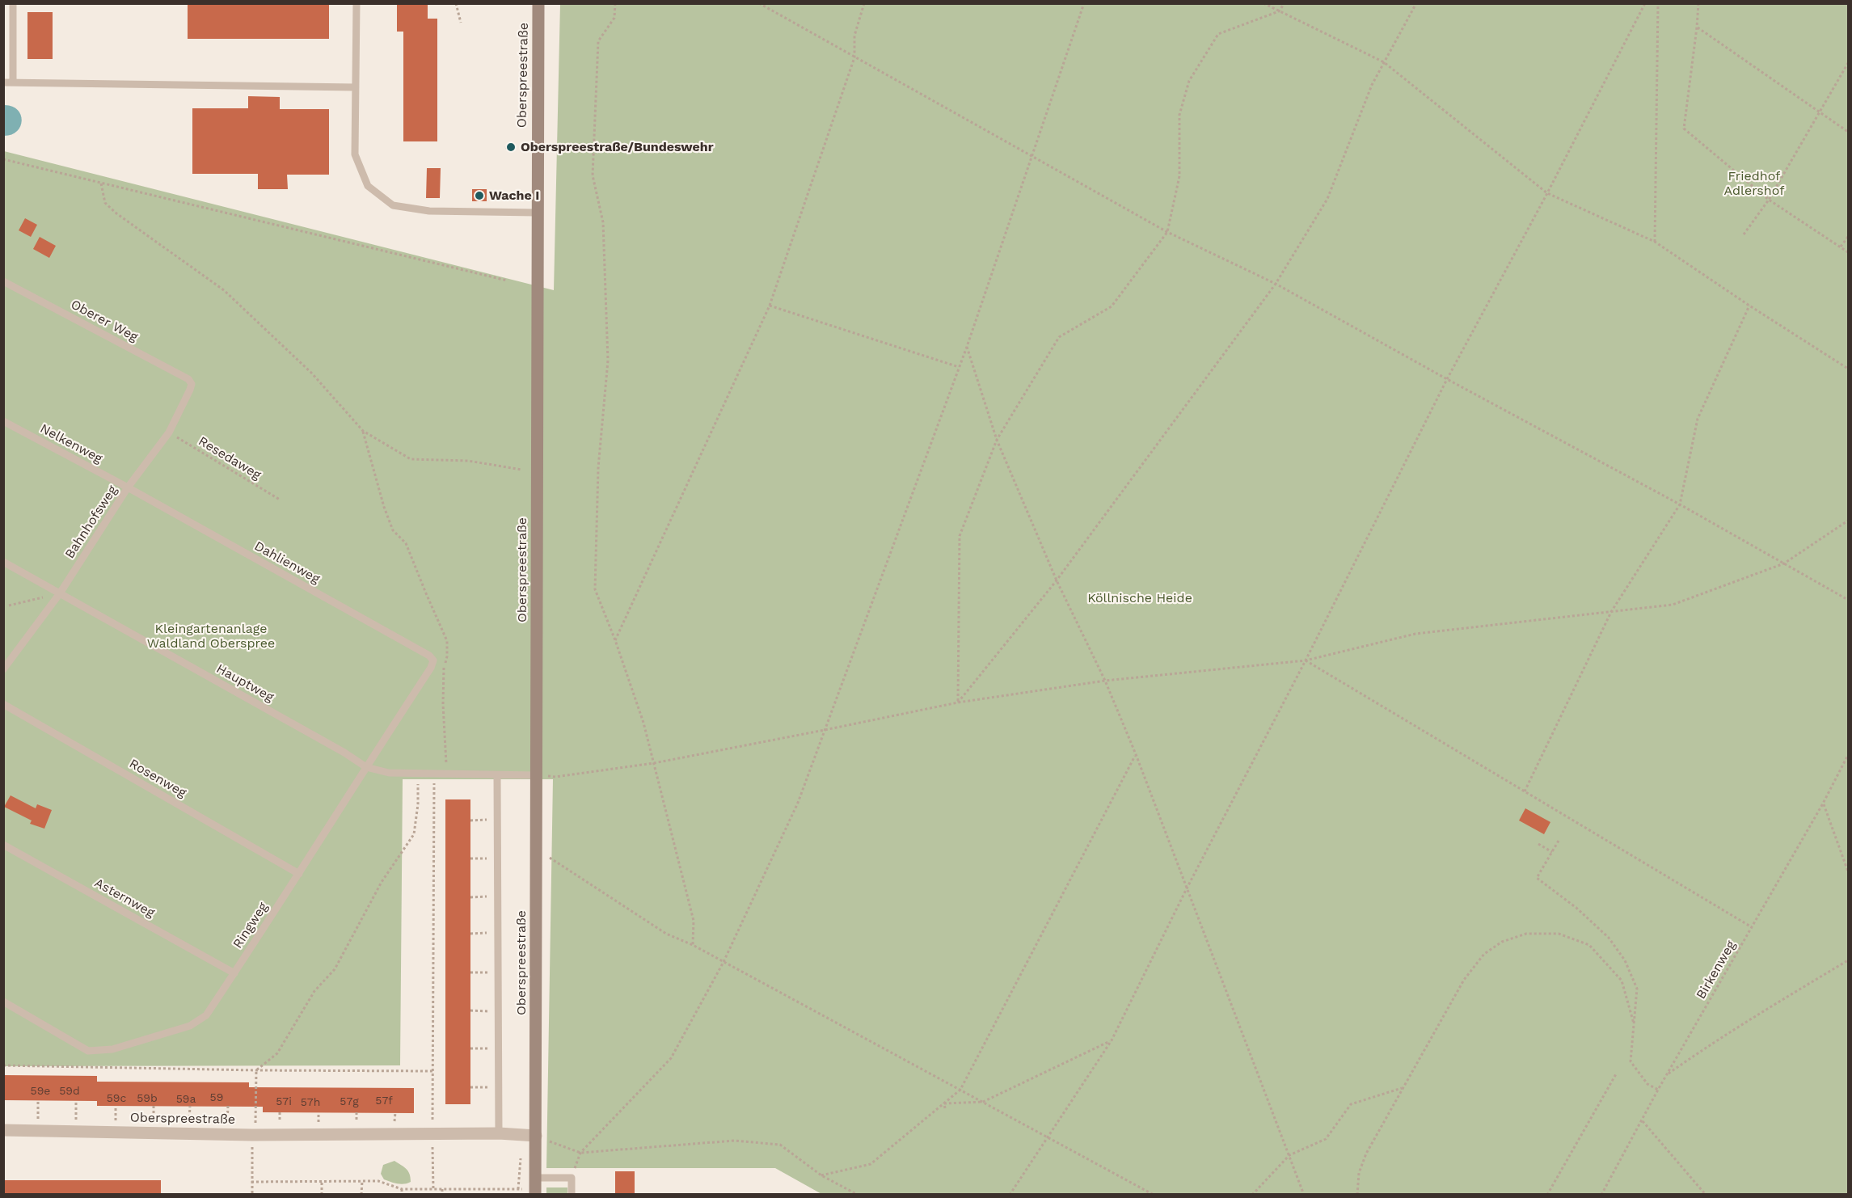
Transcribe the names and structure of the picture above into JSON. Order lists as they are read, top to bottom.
{
  "streets": {
    "main road": ["Oberspreestraße"],
    "lane": [
      "Oberer Weg",
      "Nelkenweg",
      "Bahnhofsweg",
      "Dahlienweg",
      "Hauptweg",
      "Rosenweg",
      "Asternweg",
      "Ringweg"
    ],
    "path": ["Resedaweg", "Birkenweg"]
  },
  "crossings": [
    ["Oberer Weg", "Bahnhofsweg"],
    ["Nelkenweg", "Bahnhofsweg"],
    ["Nelkenweg", "Dahlienweg"],
    ["Resedaweg", "Bahnhofsweg"],
    ["Bahnhofsweg", "Dahlienweg"],
    ["Bahnhofsweg", "Hauptweg"],
    ["Dahlienweg", "Ringweg"],
    ["Hauptweg", "Ringweg"],
    ["Rosenweg", "Ringweg"],
    ["Asternweg", "Ringweg"]
  ],
  "parks": ["Friedhof Adlershof", "Köllnische Heide", "Kleingartenanlage Waldland Oberspree"],
  "places": ["Oberspreestraße/Bundeswehr", "Wache I"],
  "house_numbers": [
    "59e",
    "59d",
    "59",
    "59c",
    "59b",
    "59a",
    "57f",
    "57i",
    "57g",
    "57h"
  ]
}
